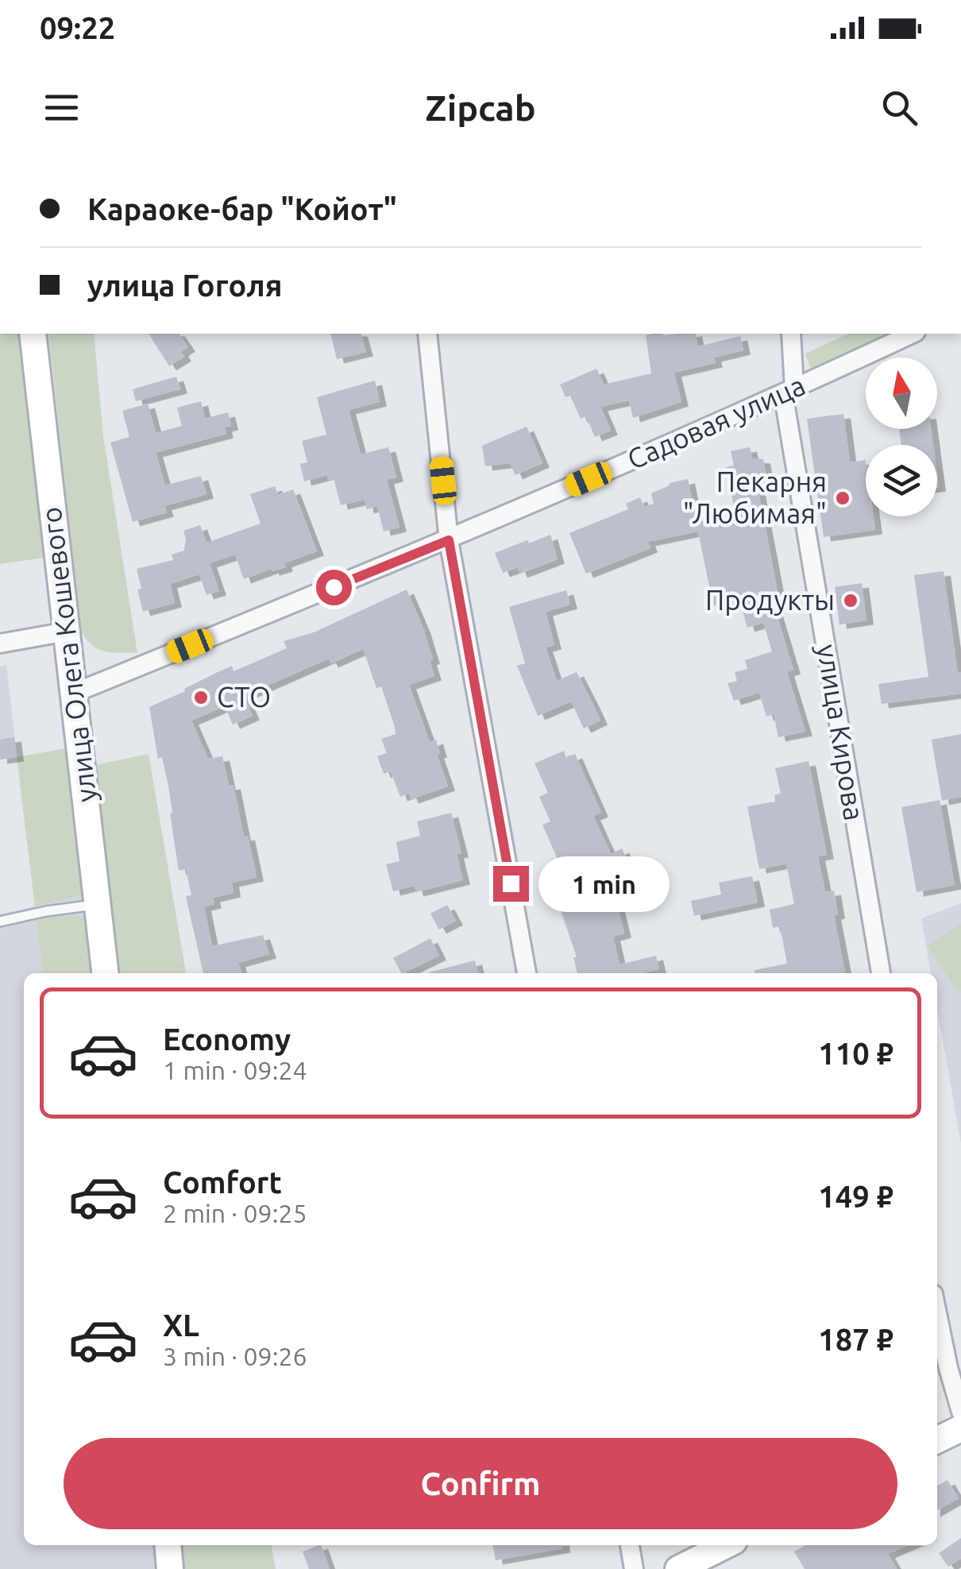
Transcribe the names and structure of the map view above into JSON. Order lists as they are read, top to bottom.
{
  "streets": {
    "street": ["Садовая улица", "улица Олега Кошевого", "улица Кирова"]
  },
  "crossings": [
    ["Садовая улица", "улица Олега Кошевого"],
    ["Садовая улица", "улица Кирова"]
  ],
  "places": ["Пекарня \"Любимая\"", "Продукты", "СТО"],
  "north": "top",
  "page": {
    "status": "09:22",
    "header": "Zipcab",
    "banner": ["Караоке-бар \"Койот\"", "улица Гоголя"],
    "bubble": "1 min",
    "list": [
      {
        "name": "Economy",
        "note": "1 min · 09:24",
        "value": "110 ₽"
      },
      {
        "name": "Comfort",
        "note": "2 min · 09:25",
        "value": "149 ₽"
      },
      {
        "name": "XL",
        "note": "3 min · 09:26",
        "value": "187 ₽"
      }
    ],
    "buttons": "Confirm"
  }
}
